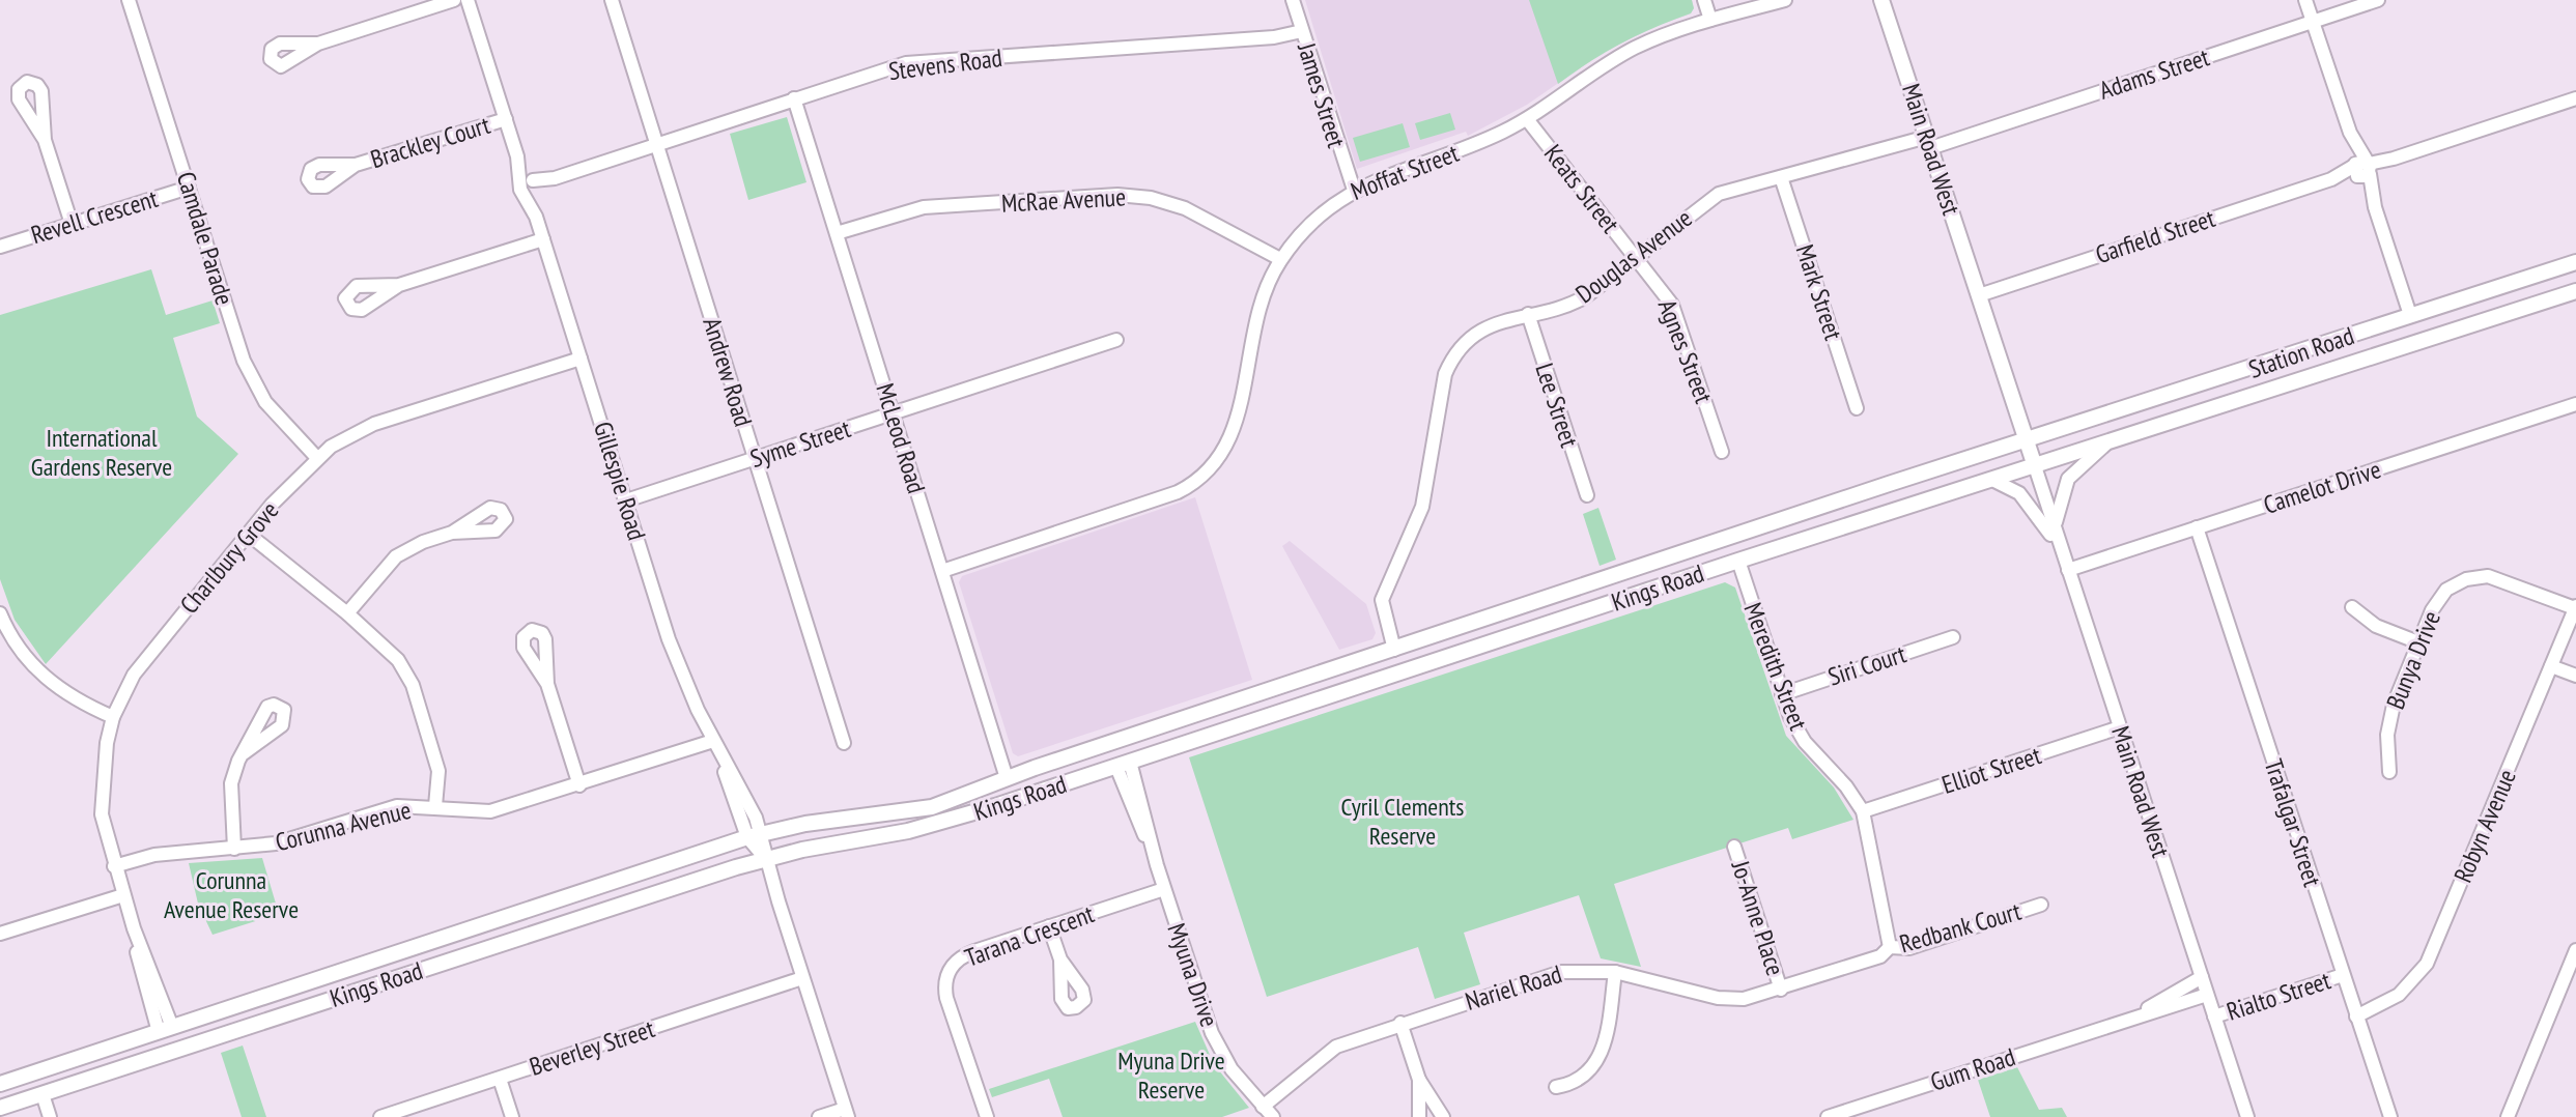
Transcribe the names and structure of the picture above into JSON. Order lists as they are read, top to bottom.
{
  "streets": {
    "main road": ["Main Road West", "Station Road", "Kings Road"],
    "street": [
      "Stevens Road",
      "Adams Street",
      "James Street",
      "Brackley Court",
      "Moffat Street",
      "Keats Street",
      "McRae Avenue",
      "Revell Crescent",
      "Garfield Street",
      "Camdale Parade",
      "Douglas Avenue",
      "Mark Street",
      "Agnes Street",
      "Andrew Road",
      "Lee Street",
      "McLeod Road",
      "Syme Street",
      "Gillespie Road",
      "Camelot Drive",
      "Charlbury Grove",
      "Bunya Drive",
      "Siri Court",
      "Meredith Street",
      "Elliot Street",
      "Trafalgar Street",
      "Corunna Avenue",
      "Robyn Avenue",
      "Jo-Anne Place",
      "Redbank Court",
      "Tarana Crescent",
      "Myuna Drive",
      "Nariel Road",
      "Rialto Street",
      "Beverley Street",
      "Gum Road"
    ]
  },
  "crossings": [
    ["Stevens Road", "James Street"],
    ["Stevens Road", "Andrew Road"],
    ["Stevens Road", "McLeod Road"],
    ["Stevens Road", "Gillespie Road"],
    ["Adams Street", "Main Road West"],
    ["Adams Street", "Douglas Avenue"],
    ["James Street", "Moffat Street"],
    ["Brackley Court", "Gillespie Road"],
    ["Main Road West", "Garfield Street"],
    ["Main Road West", "Douglas Avenue"],
    ["Main Road West", "Station Road"],
    ["Main Road West", "Camelot Drive"],
    ["Main Road West", "Kings Road"],
    ["Main Road West", "Elliot Street"],
    ["Main Road West", "Rialto Street"],
    ["Main Road West", "Gum Road"],
    ["Moffat Street", "Keats Street"],
    ["Moffat Street", "McRae Avenue"],
    ["Moffat Street", "McLeod Road"],
    ["Keats Street", "Douglas Avenue"],
    ["Keats Street", "Agnes Street"],
    ["McRae Avenue", "McLeod Road"],
    ["Revell Crescent", "Camdale Parade"],
    ["Camdale Parade", "Charlbury Grove"],
    ["Douglas Avenue", "Mark Street"],
    ["Douglas Avenue", "Agnes Street"],
    ["Douglas Avenue", "Lee Street"],
    ["Douglas Avenue", "Kings Road"],
    ["Station Road", "Kings Road"],
    ["Andrew Road", "Syme Street"],
    ["McLeod Road", "Syme Street"],
    ["McLeod Road", "Kings Road"],
    ["Syme Street", "Gillespie Road"],
    ["Gillespie Road", "Charlbury Grove"],
    ["Gillespie Road", "Kings Road"],
    ["Gillespie Road", "Corunna Avenue"],
    ["Gillespie Road", "Beverley Street"],
    ["Camelot Drive", "Trafalgar Street"],
    ["Charlbury Grove", "Kings Road"],
    ["Charlbury Grove", "Corunna Avenue"],
    ["Kings Road", "Meredith Street"],
    ["Kings Road", "Myuna Drive"],
    ["Bunya Drive", "Robyn Avenue"],
    ["Siri Court", "Meredith Street"],
    ["Meredith Street", "Elliot Street"],
    ["Meredith Street", "Redbank Court"],
    ["Trafalgar Street", "Robyn Avenue"],
    ["Trafalgar Street", "Rialto Street"],
    ["Jo-Anne Place", "Nariel Road"],
    ["Redbank Court", "Nariel Road"],
    ["Tarana Crescent", "Myuna Drive"],
    ["Myuna Drive", "Nariel Road"]
  ],
  "parks": [
    "International Gardens Reserve",
    "Cyril Clements Reserve",
    "Corunna Avenue Reserve",
    "Myuna Drive Reserve"
  ]
}
